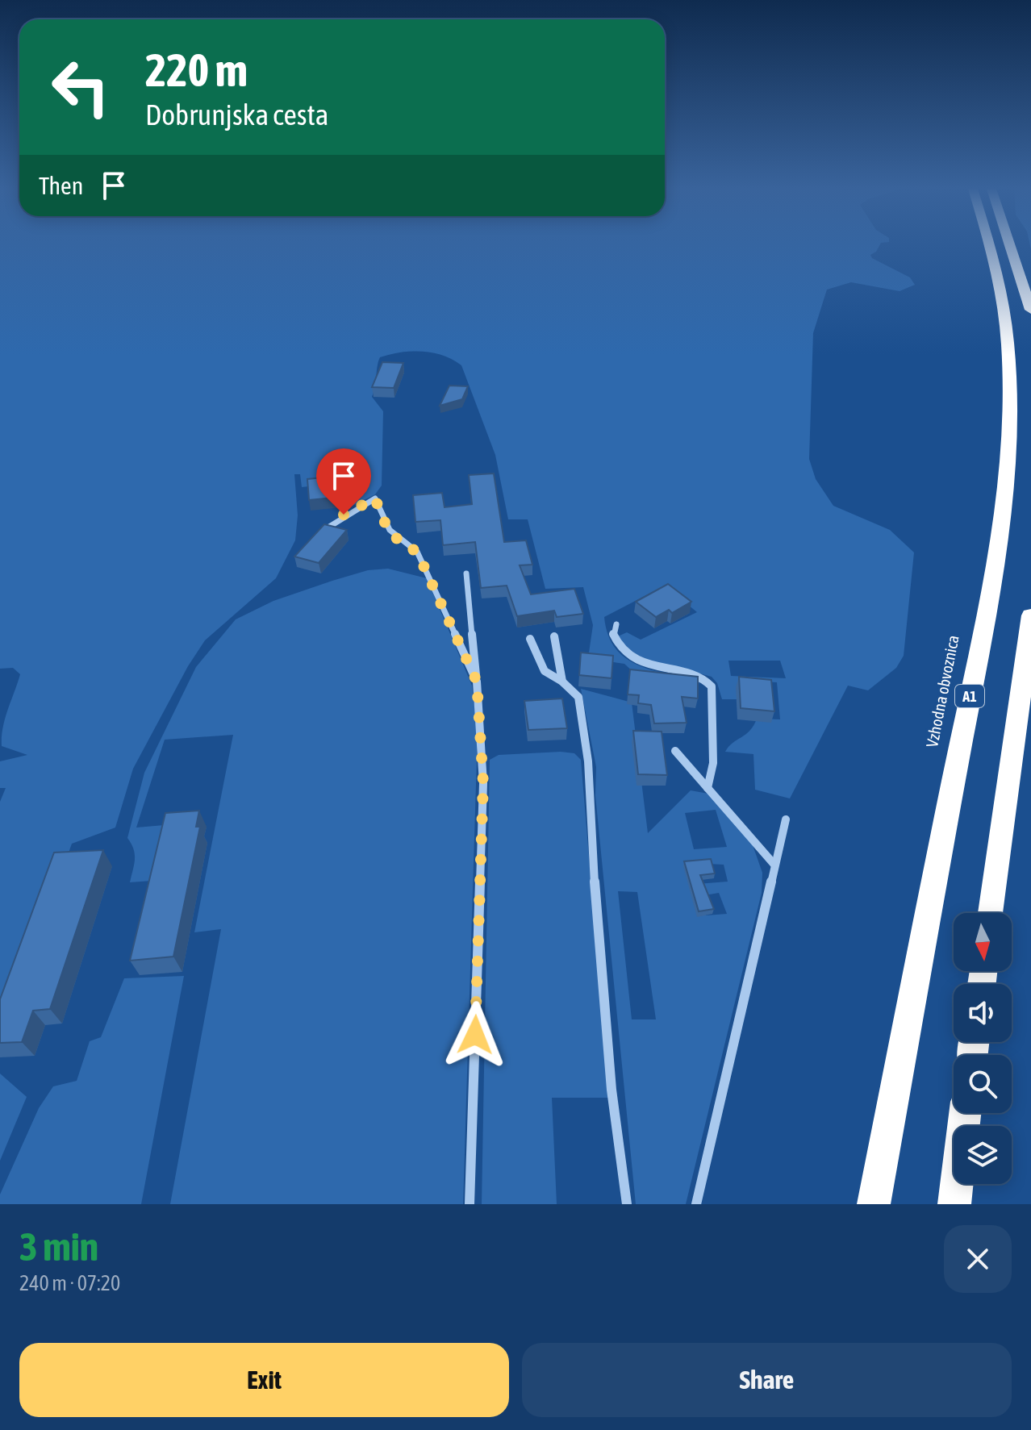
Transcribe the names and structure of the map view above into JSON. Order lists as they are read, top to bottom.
{
  "streets": {
    "highway": ["Vzhodna obvoznica", "A1"]
  },
  "north": "bottom",
  "page": {
    "turn": ["220 m", "Dobrunjska cesta"],
    "then": "Then",
    "heading": ["3 min", "240 m · 07:20"],
    "buttons": ["Exit", "Share"]
  }
}
